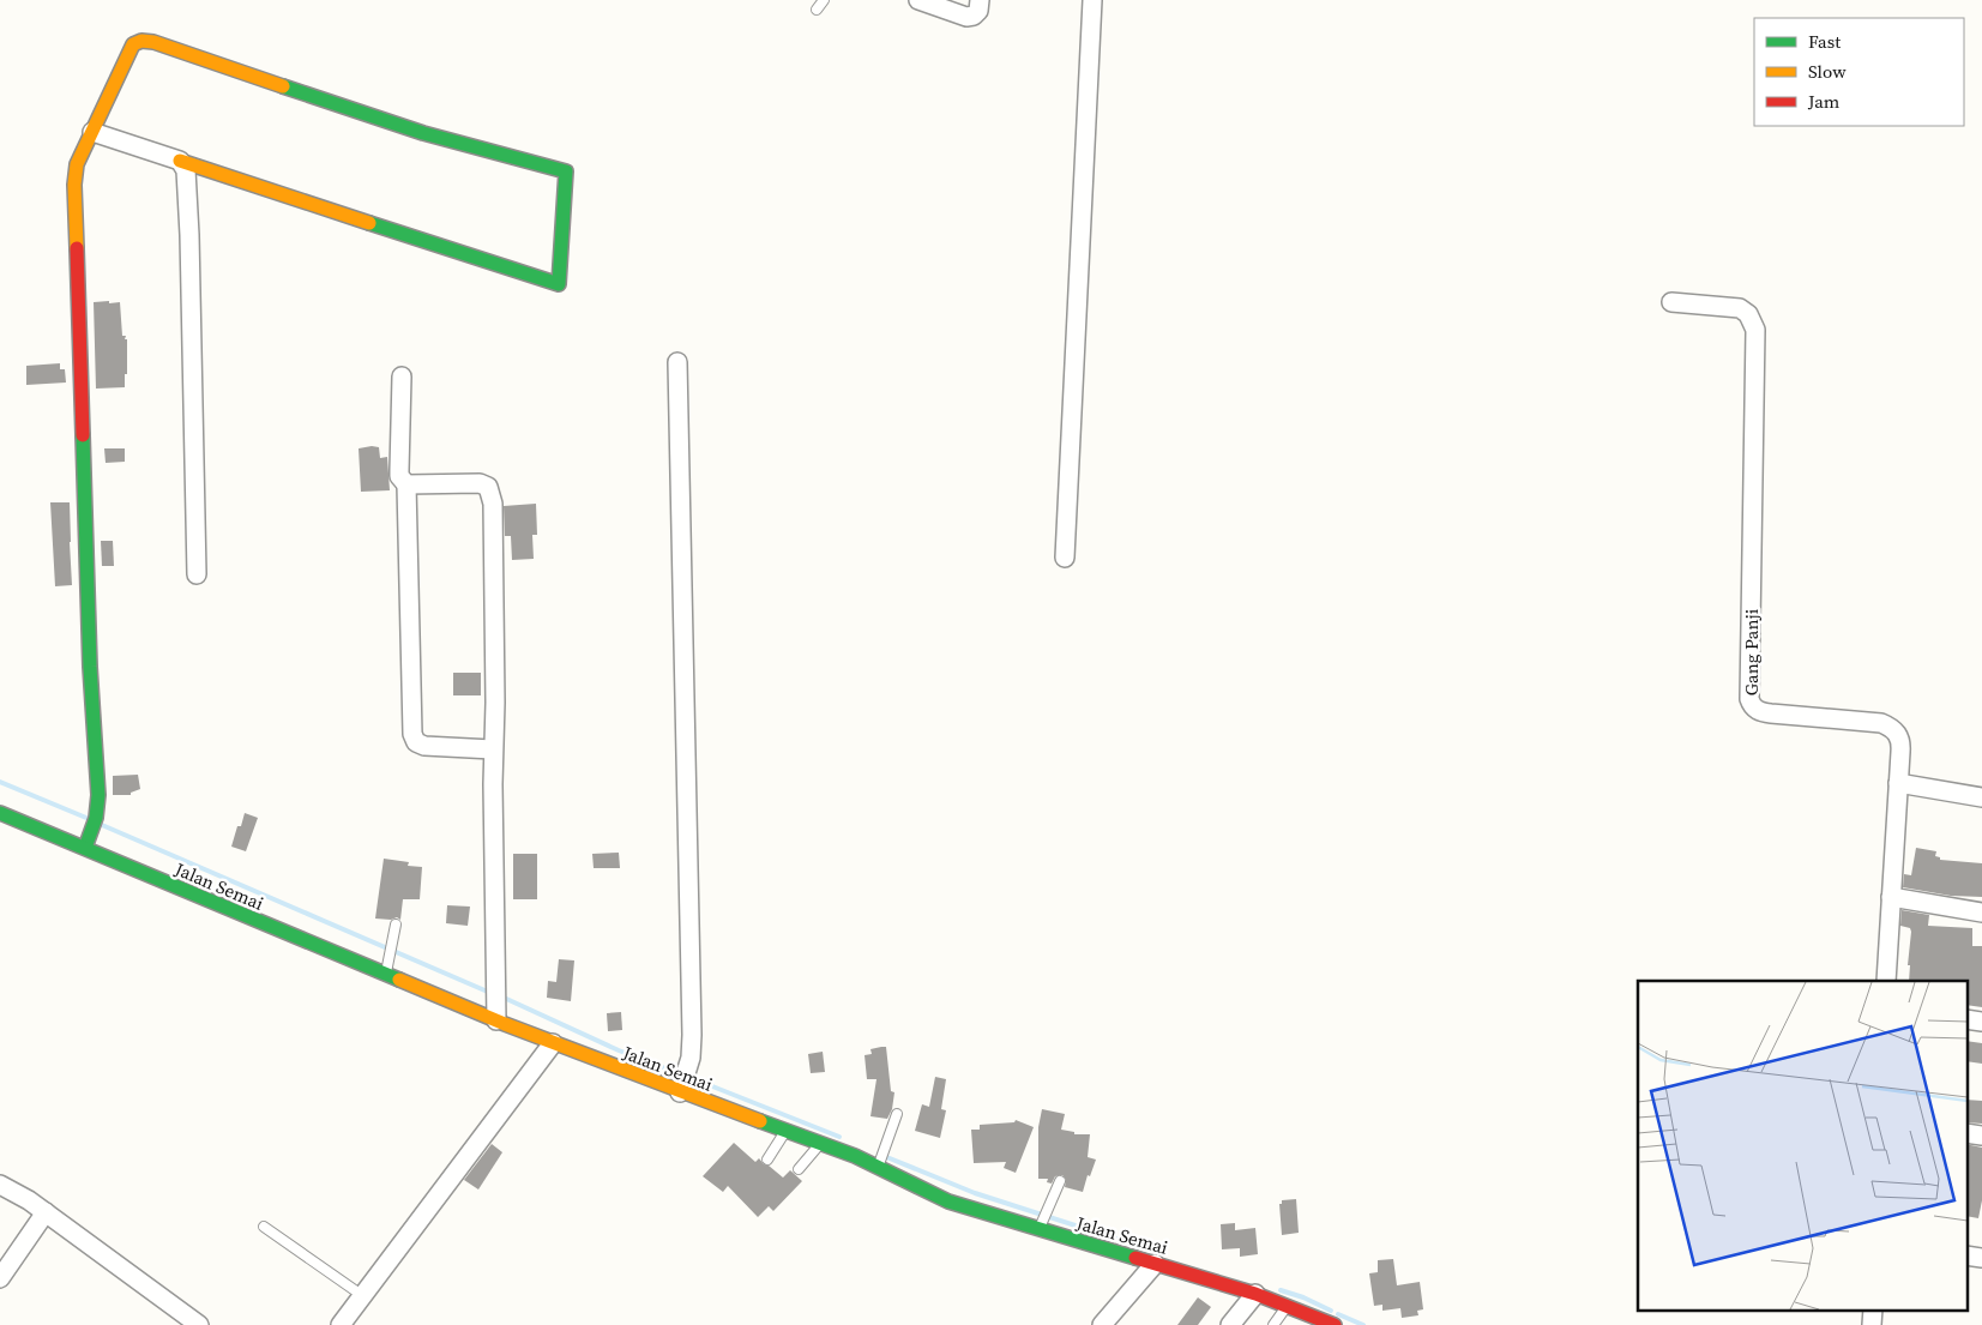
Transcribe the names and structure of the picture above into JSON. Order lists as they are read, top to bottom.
{
  "streets": {
    "street": ["Gang Panji", "Jalan Semai"]
  },
  "legend": ["Fast", "Slow", "Jam"]
}
